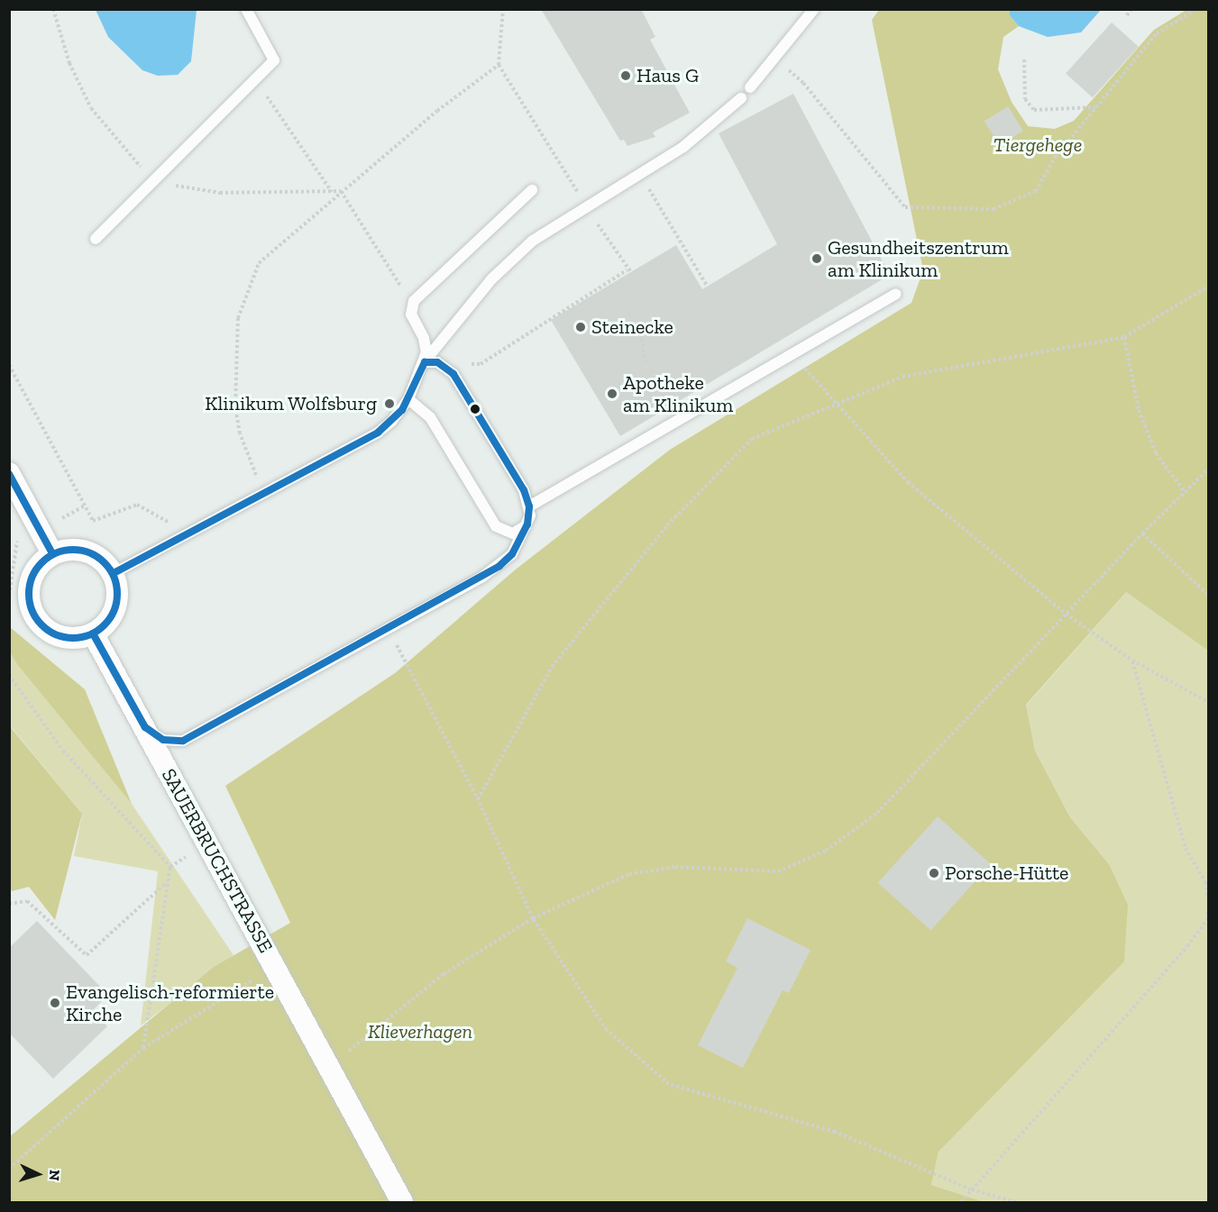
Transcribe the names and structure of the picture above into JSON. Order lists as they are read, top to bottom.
{
  "streets": {
    "street": ["SAUERBRUCHSTRASSE"]
  },
  "parks": ["Tiergehege", "Klieverhagen"],
  "places": [
    "Haus G",
    "Gesundheitszentrum am Klinikum",
    "Steinecke",
    "Apotheke am Klinikum",
    "Klinikum Wolfsburg",
    "Porsche-Hütte",
    "Evangelisch-reformierte Kirche"
  ],
  "north": "right"
}
